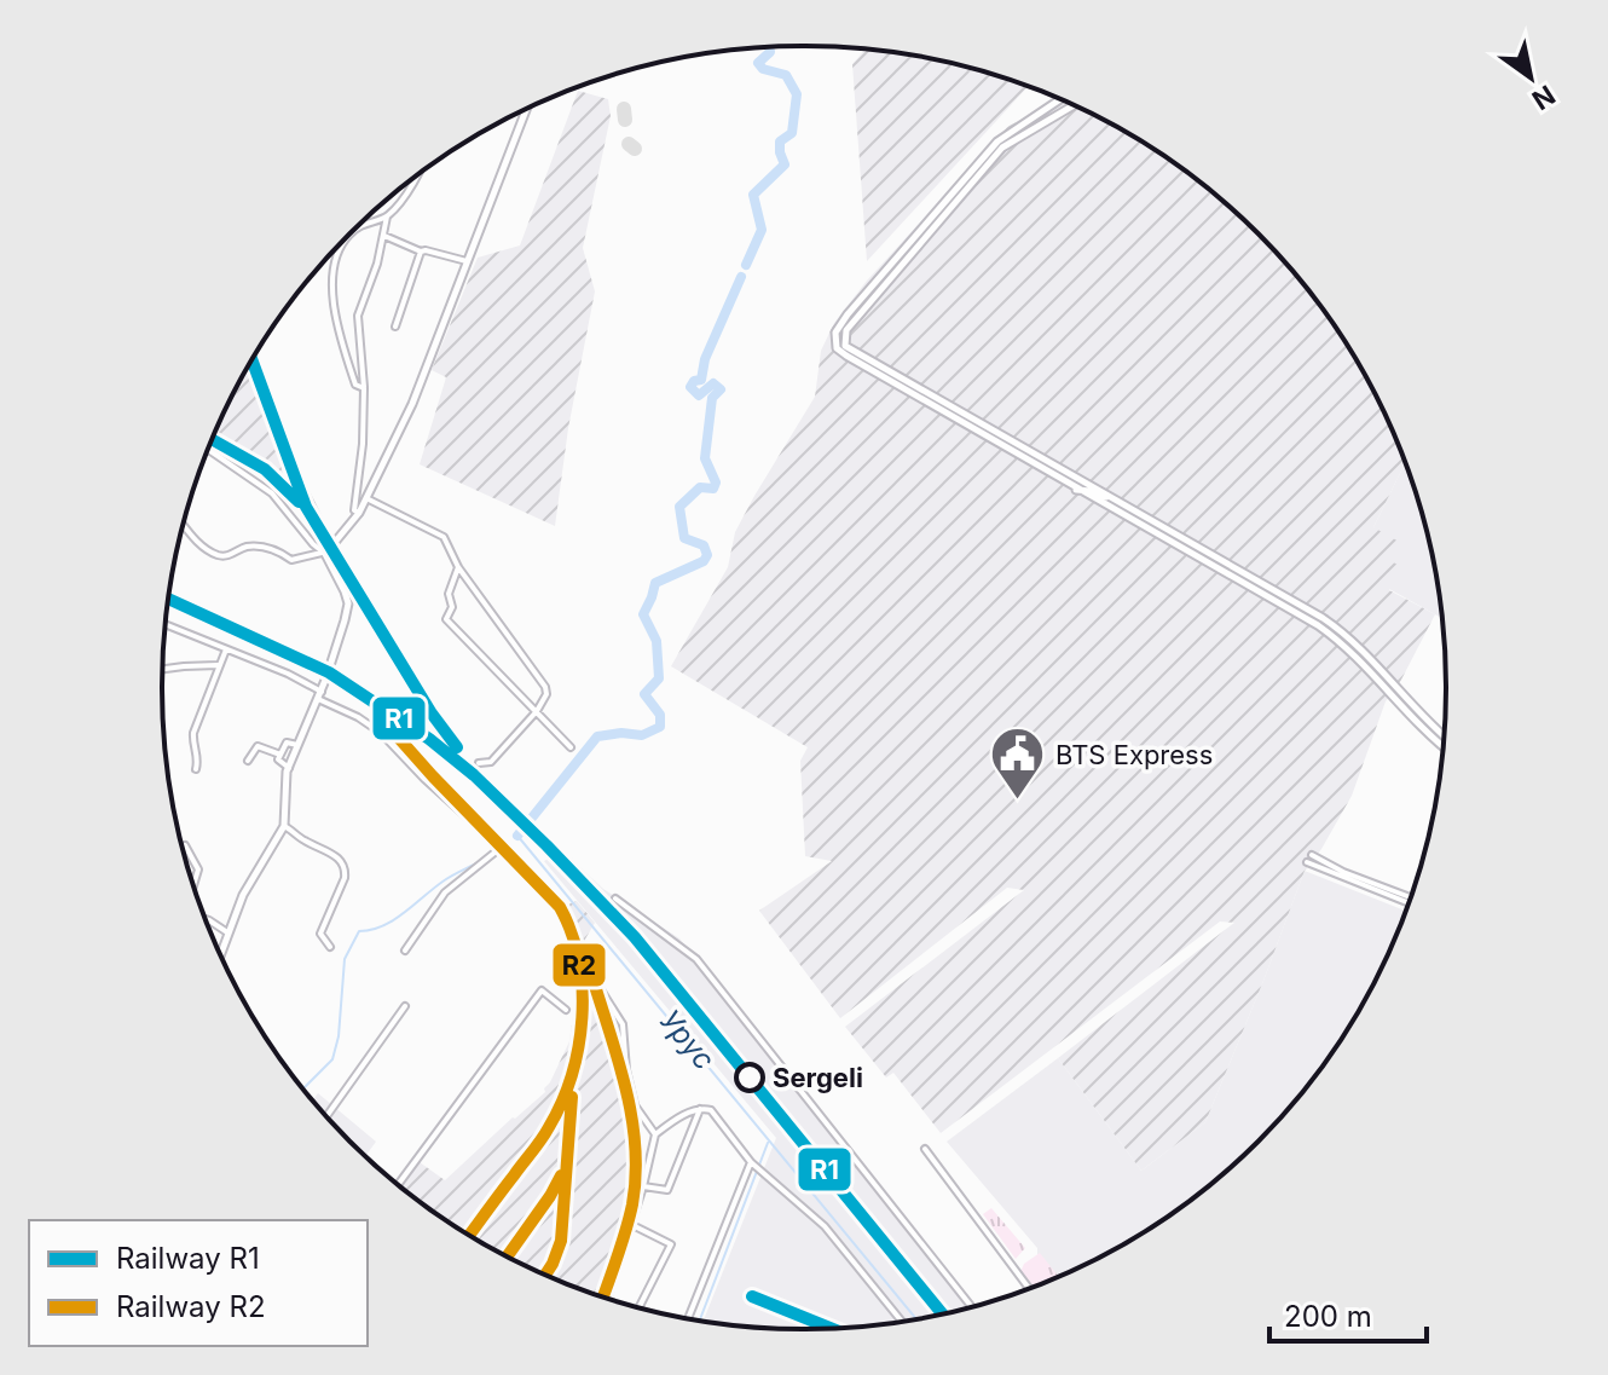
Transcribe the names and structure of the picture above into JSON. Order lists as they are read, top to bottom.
{
  "water": ["Урус"],
  "places": {
    "public building": ["BTS Express"],
    "other": ["Sergeli"]
  },
  "lines": ["rail line R1", "rail line R2"],
  "legend": ["Railway R1", "Railway R2"],
  "scale_bar": "200 m",
  "north": "bottom right"
}
